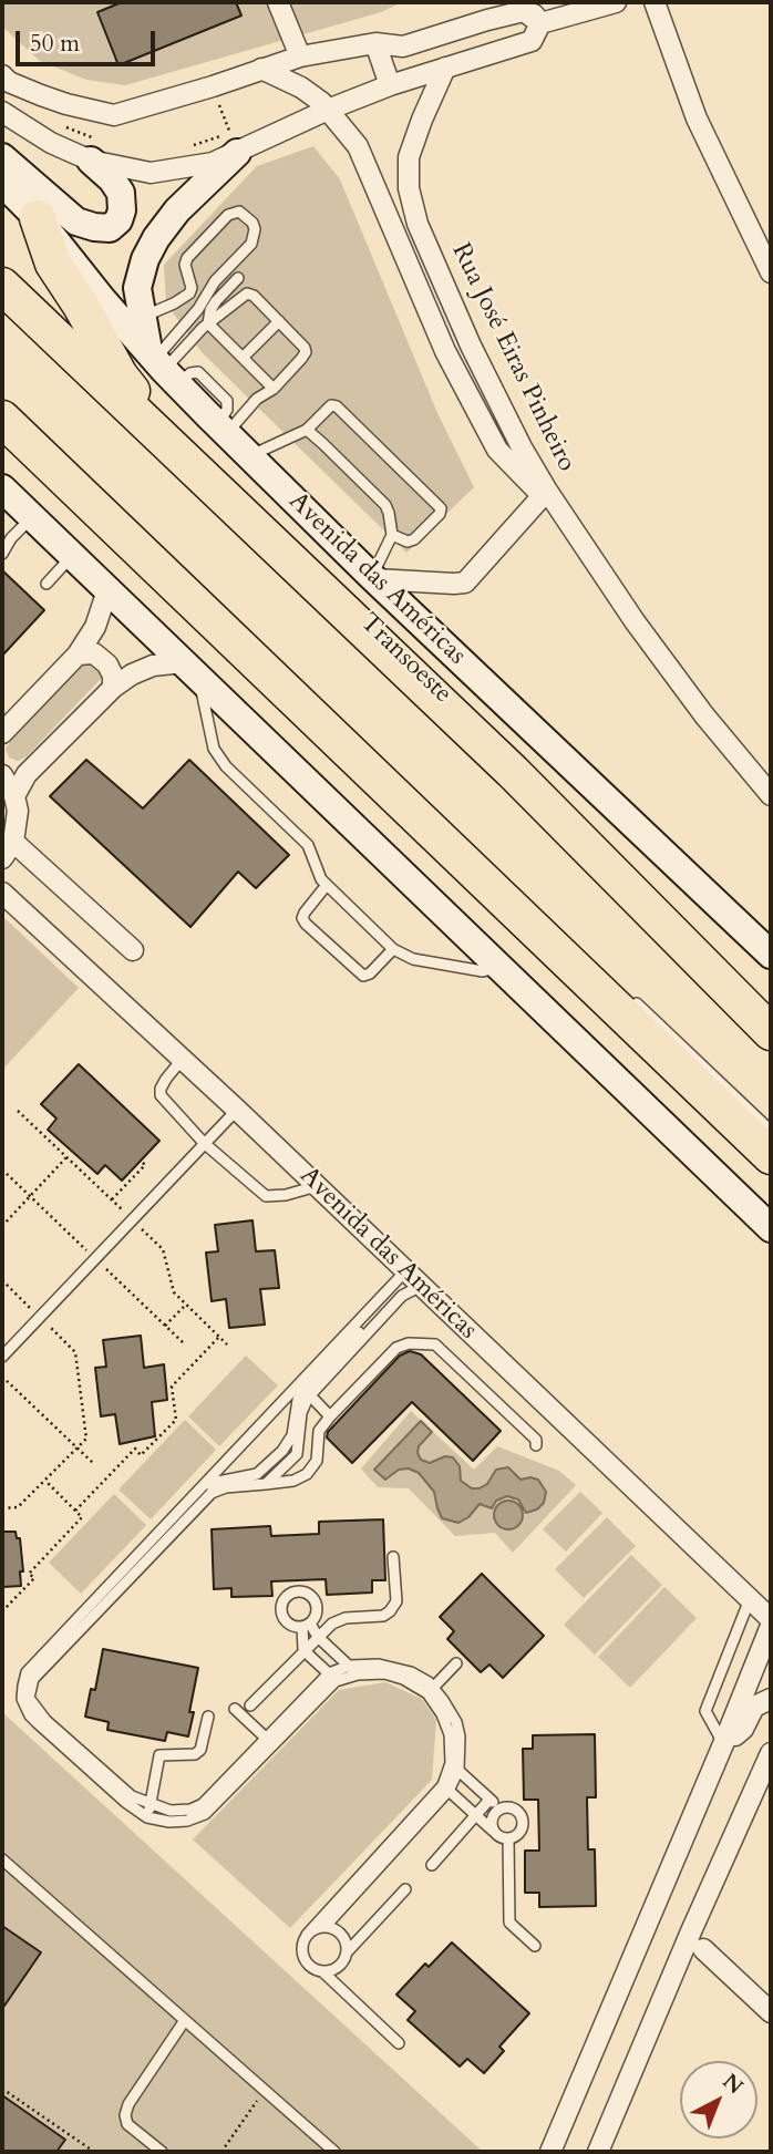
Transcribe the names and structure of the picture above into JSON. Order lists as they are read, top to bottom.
{
  "streets": {
    "highway": ["Avenida das Américas"],
    "street": ["Rua José Eiras Pinheiro"]
  },
  "scale_bar": "50 m",
  "north": "top right"
}
